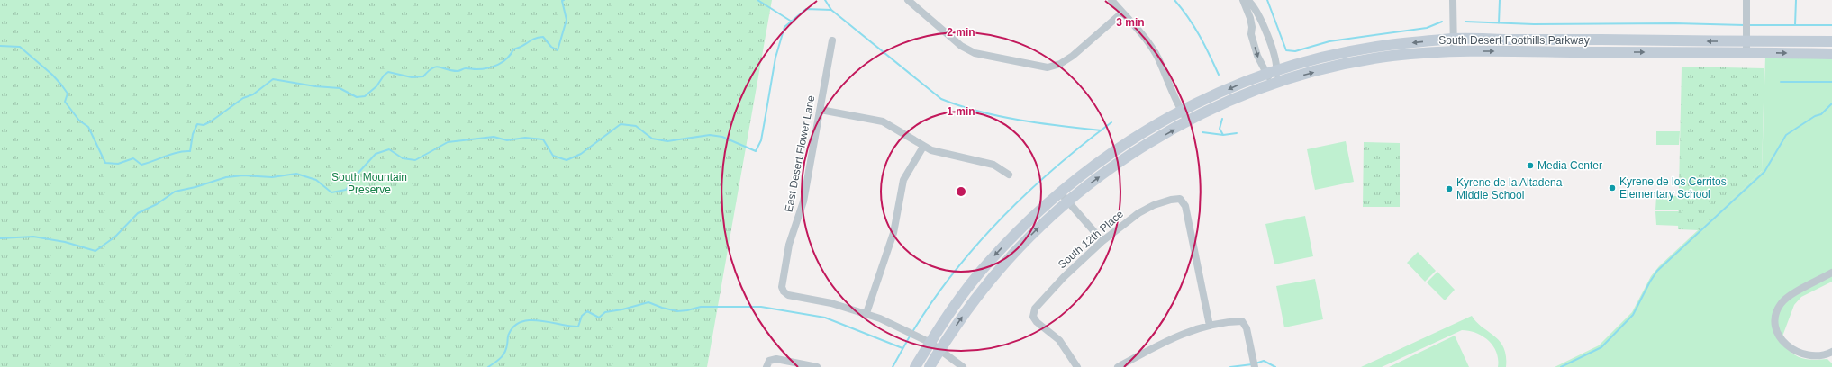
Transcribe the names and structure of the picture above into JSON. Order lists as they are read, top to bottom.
{
  "streets": {
    "street": ["South Desert Foothills Parkway", "East Desert Flower Lane", "South 12th Place"]
  },
  "parks": ["South Mountain Preserve"],
  "places": ["Media Center", "Kyrene de los Cerritos Elementary School", "Kyrene de la Altadena Middle School"],
  "rings": ["3 min", "2 min", "1 min"]
}
